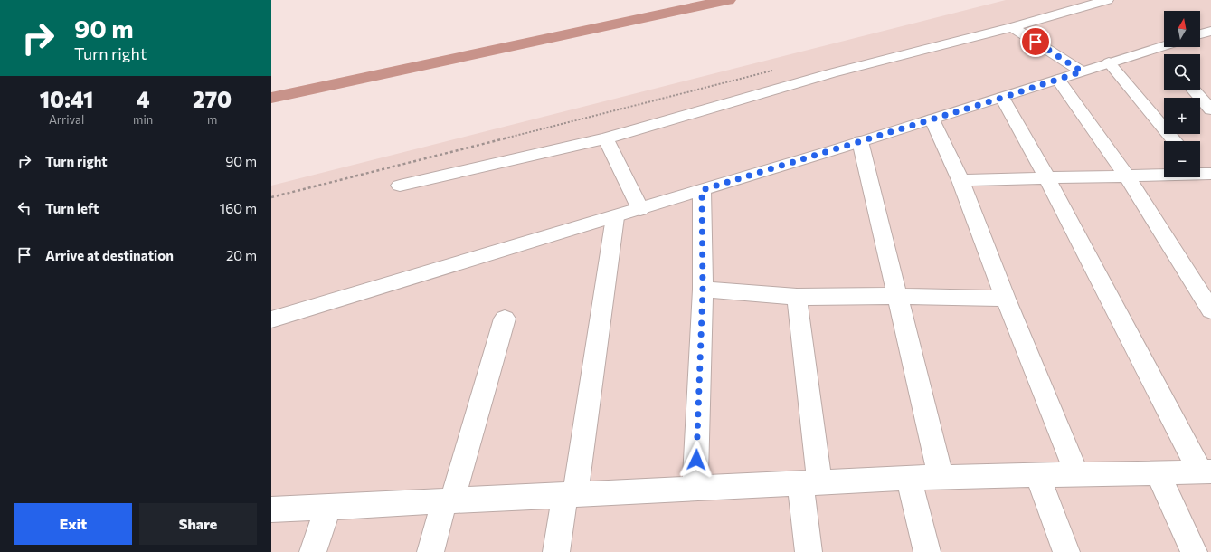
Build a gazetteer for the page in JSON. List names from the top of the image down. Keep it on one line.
{"north":"top","page":{"turn":["90 m","Turn right"],"map_buttons":["+","−"],"eta":["10:41","Arrival","4","min","270","m"],"list":[{"name":"Turn right","value":"90 m"},{"name":"Turn left","value":"160 m"},{"name":"Arrive at destination","value":"20 m"}],"buttons":["Exit","Share"]}}
